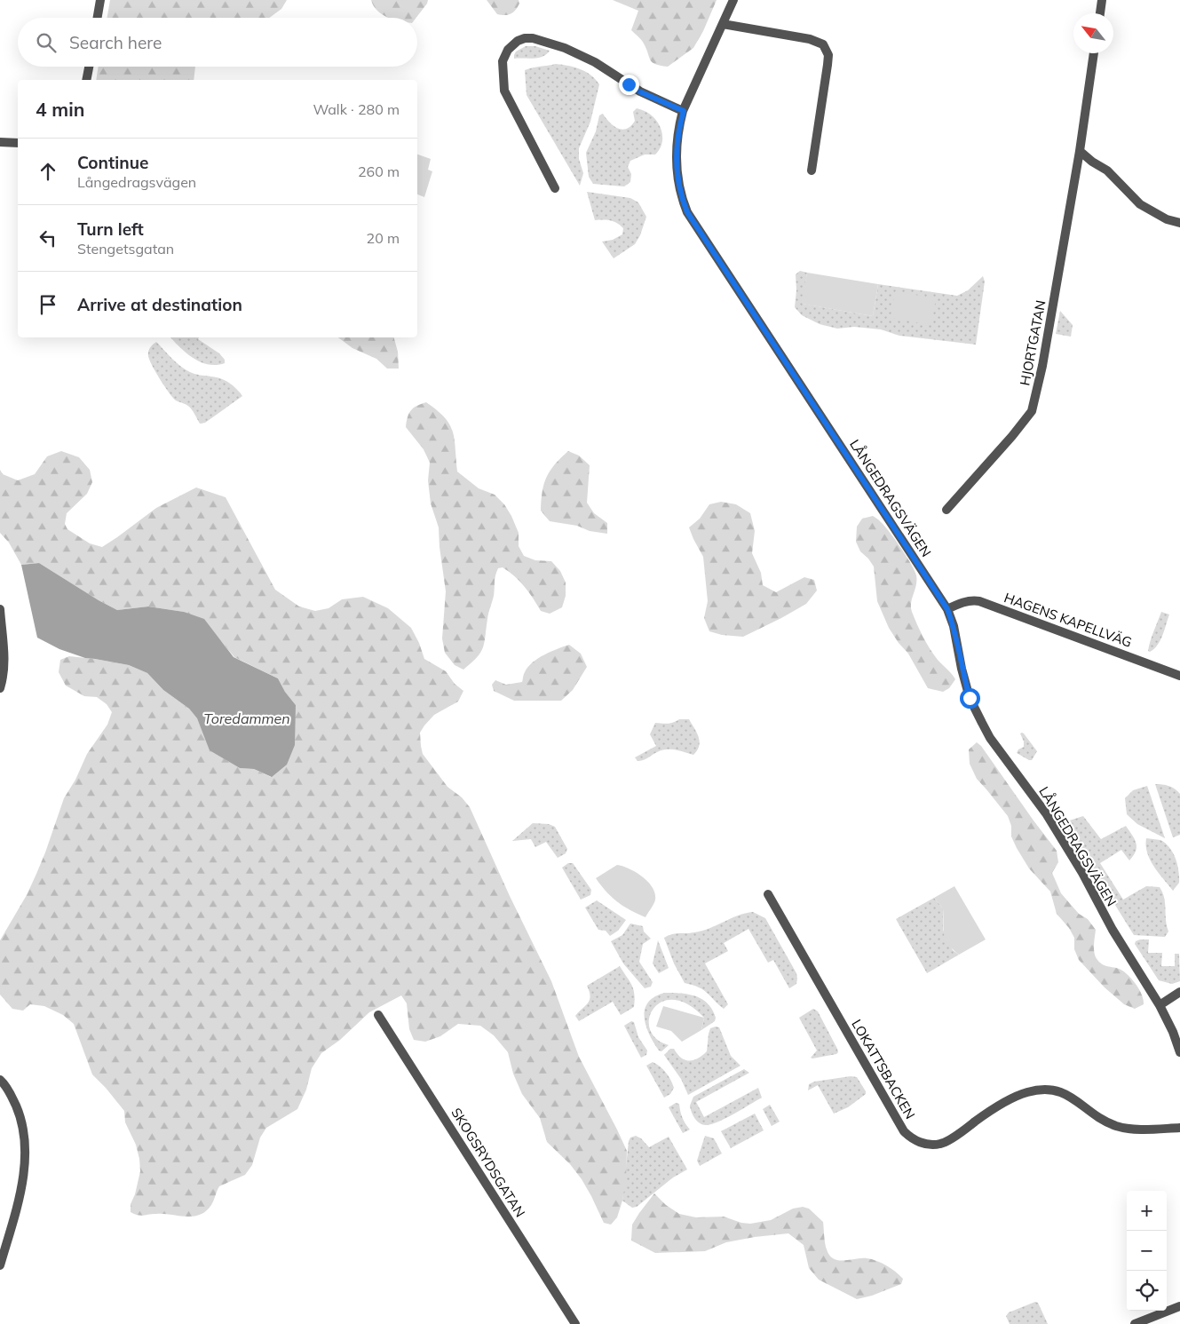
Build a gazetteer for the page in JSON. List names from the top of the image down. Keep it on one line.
{"streets":{"street":["HJORTGATAN","LÅNGEDRAGSVÄGEN","HAGENS KAPELLVÄG","LOKATTSBACKEN","SKOGSRYDSGATAN"]},"crossings":[["LÅNGEDRAGSVÄGEN","HAGENS KAPELLVÄG"]],"water":["Toredammen"],"north":"top left","page":{"search":"Search here","heading":["4 min","Walk · 280 m"],"list":[["Continue","Långedragsvägen","260 m"],["Turn left","Stengetsgatan","20 m"],"Arrive at destination"],"map_buttons":["+","−"]}}
